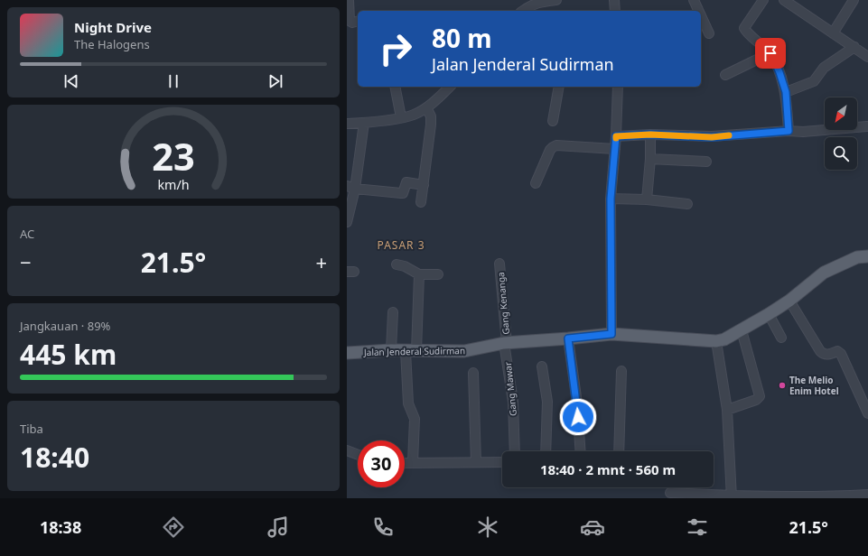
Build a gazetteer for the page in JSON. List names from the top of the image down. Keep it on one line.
{"streets":{"main road":["Jalan Jenderal Sudirman"],"street":["Gang Kenanga","Gang Mawar"]},"crossings":[["Gang Kenanga","Jalan Jenderal Sudirman"],["Gang Kenanga","Gang Mawar"],["Jalan Jenderal Sudirman","Gang Mawar"]],"districts":["PASAR 3"],"places":["The Melio Enim Hotel"],"north":"bottom left","page":{"turn":["80 m","Jalan Jenderal Sudirman"],"song":["Night Drive","The Halogens"],"tile":["AC",["Jangkauan · 89%","445 km"],["Tiba","18:40"]],"heat":["−","21.5°","+"],"limit":"30","trip":"18:40 · 2 mnt · 560 m","tabs":["18:38","21.5°"],"gauge":["23","km/h"]}}
